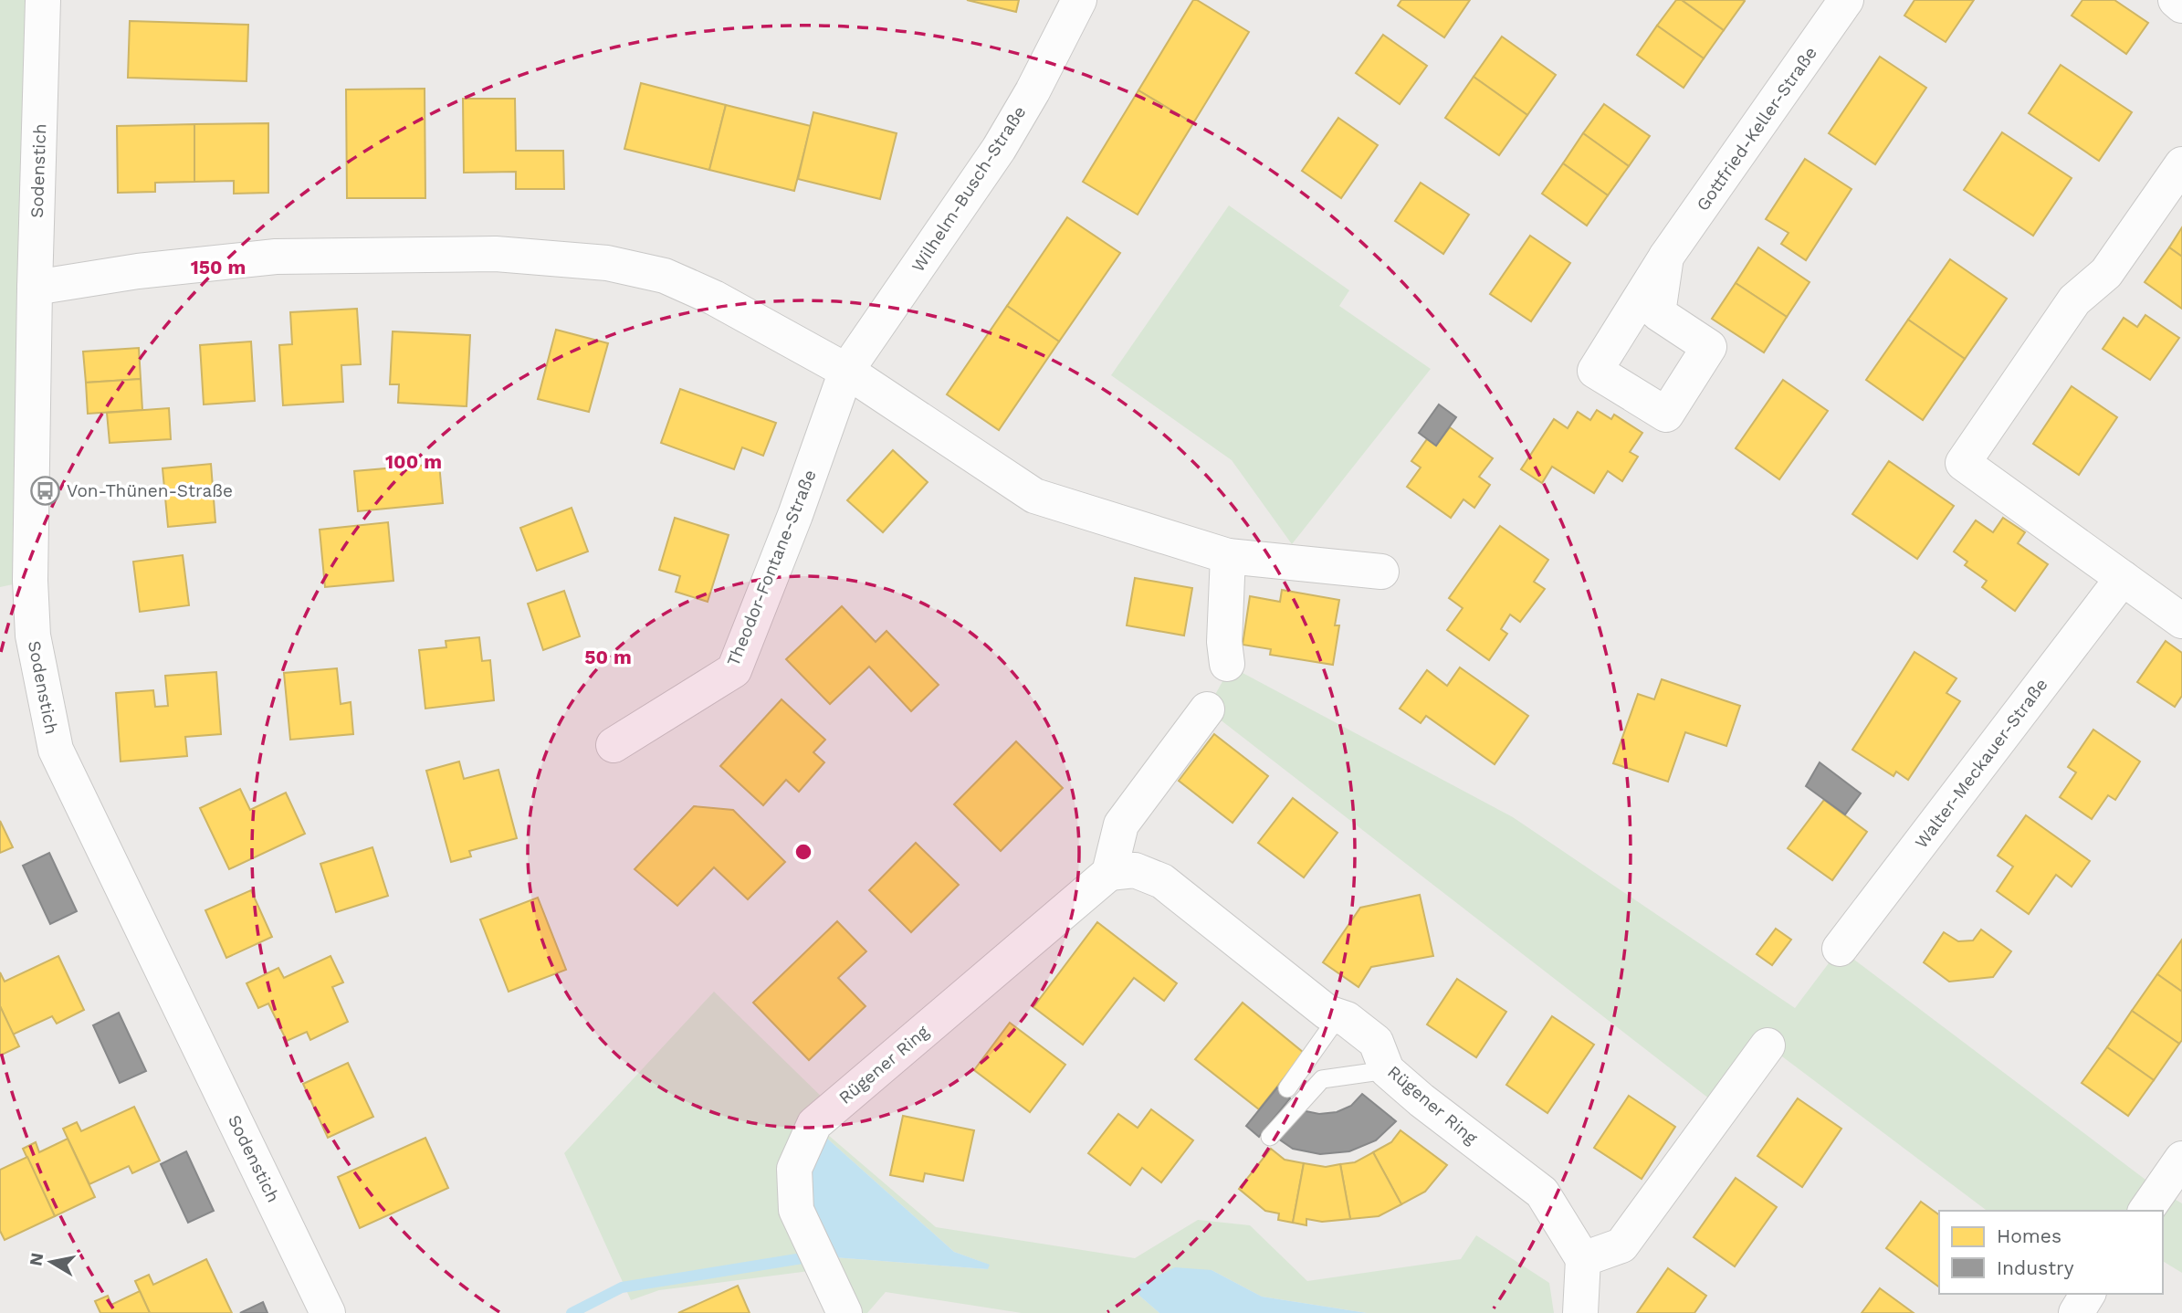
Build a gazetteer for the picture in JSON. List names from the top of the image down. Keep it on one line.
{"streets":{"street":["Gottfried-Keller-Straße","Sodenstich","Wilhelm-Busch-Straße","Theodor-Fontane-Straße","Walter-Meckauer-Straße","Rügener Ring"]},"crossings":[["Wilhelm-Busch-Straße","Theodor-Fontane-Straße"]],"places":{"bus stop":["Von-Thünen-Straße"]},"legend":["Homes","Industry"],"north":"left","rings":["150 m","100 m","50 m"]}
